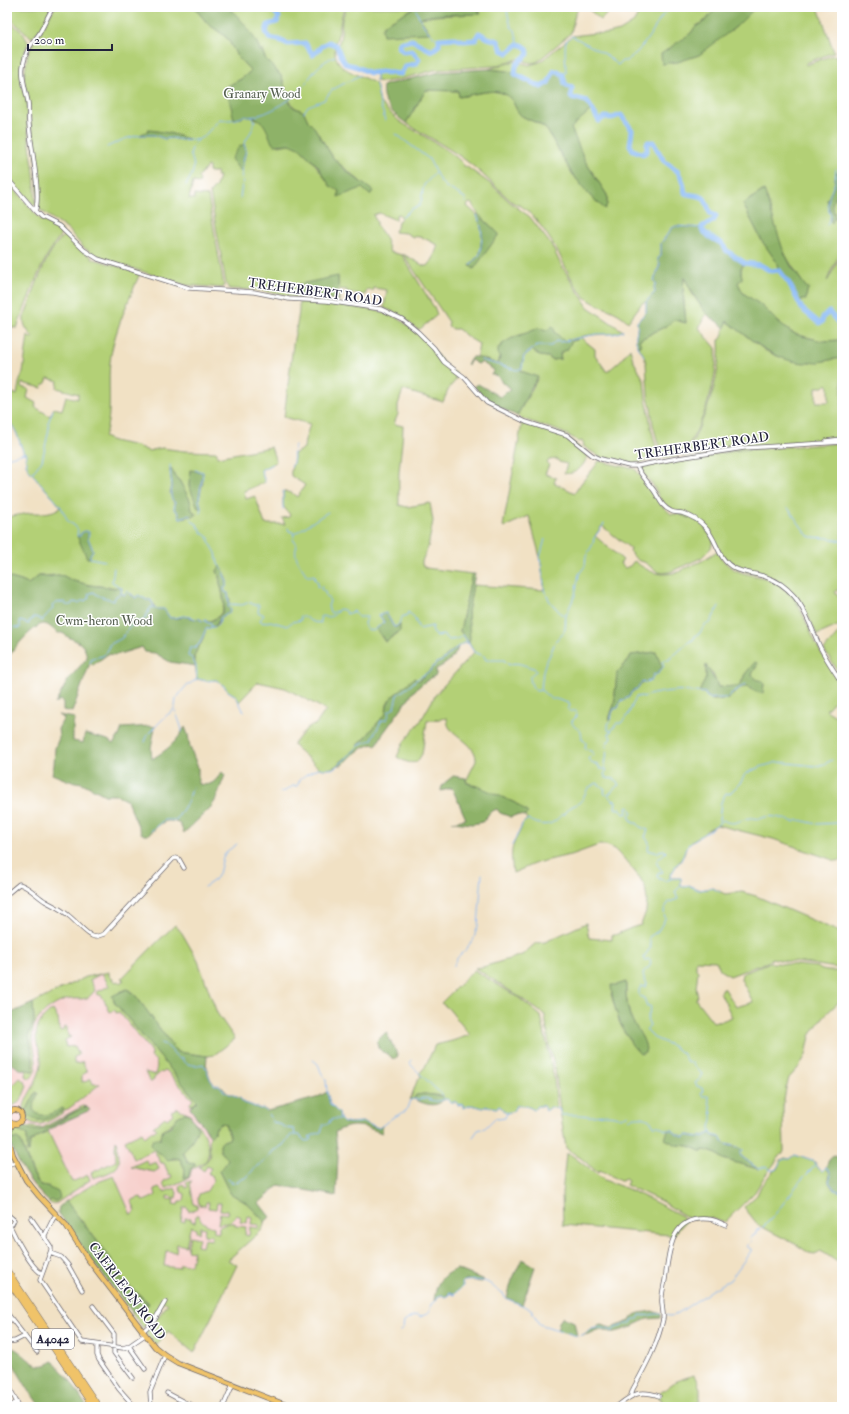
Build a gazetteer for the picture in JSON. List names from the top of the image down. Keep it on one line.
{"streets":{"highway":["A4042"],"main road":["CAERLEON ROAD"],"street":["TREHERBERT ROAD"]},"parks":["Granary Wood","Cwm-heron Wood"],"scale_bar":"200 m"}
